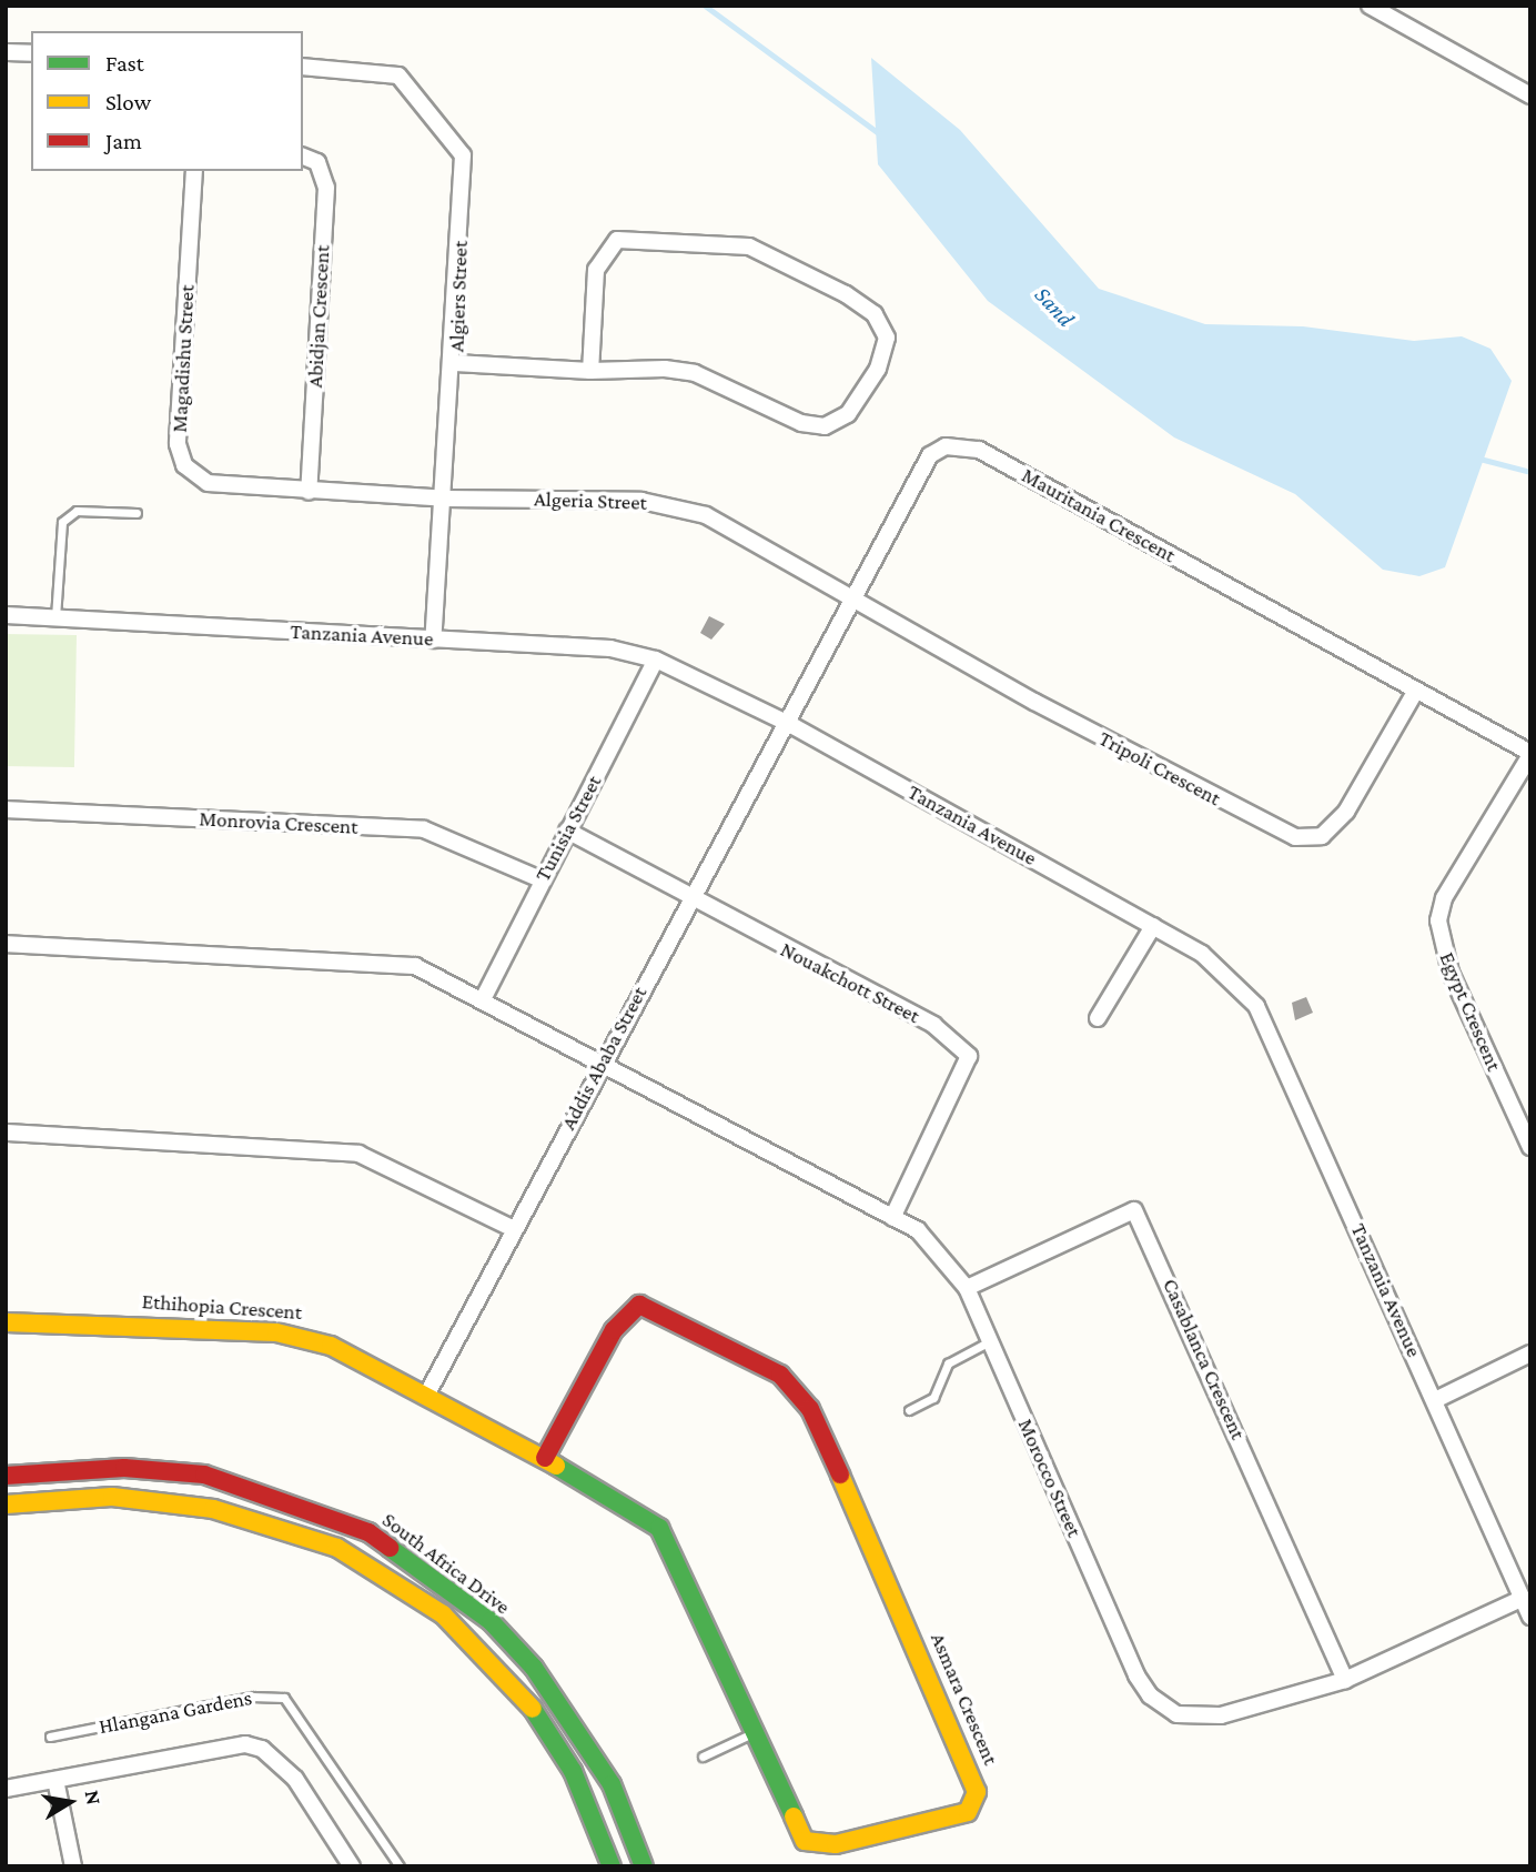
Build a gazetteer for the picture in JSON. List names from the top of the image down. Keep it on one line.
{"streets":{"street":["Algiers Street","Abidjan Crescent","Magadishu Street","Algeria Street","Mauritania Crescent","Tanzania Avenue","Tripoli Crescent","Monrovia Crescent","Tunisia Street","Nouakchott Street","Egypt Crescent","Addis Ababa Street","Ethihopia Crescent","Casablanca Crescent","Morocco Street","South Africa Drive","Asmara Crescent"],"lane":["Hlangana Gardens"]},"crossings":[["Algiers Street","Magadishu Street"],["Algiers Street","Algeria Street"],["Algiers Street","Tanzania Avenue"],["Abidjan Crescent","Magadishu Street"],["Magadishu Street","Algeria Street"],["Algeria Street","Mauritania Crescent"],["Algeria Street","Tripoli Crescent"],["Mauritania Crescent","Tanzania Avenue"],["Mauritania Crescent","Tripoli Crescent"],["Mauritania Crescent","Egypt Crescent"],["Mauritania Crescent","Addis Ababa Street"],["Tanzania Avenue","Tunisia Street"],["Tanzania Avenue","Addis Ababa Street"],["Tanzania Avenue","Morocco Street"],["Monrovia Crescent","Tunisia Street"],["Tunisia Street","Nouakchott Street"],["Tunisia Street","Morocco Street"],["Nouakchott Street","Addis Ababa Street"],["Nouakchott Street","Morocco Street"],["Addis Ababa Street","Ethihopia Crescent"],["Addis Ababa Street","Morocco Street"],["Ethihopia Crescent","Asmara Crescent"],["Casablanca Crescent","Morocco Street"]],"water":["Sand"],"legend":["Fast","Slow","Jam"],"north":"right"}
